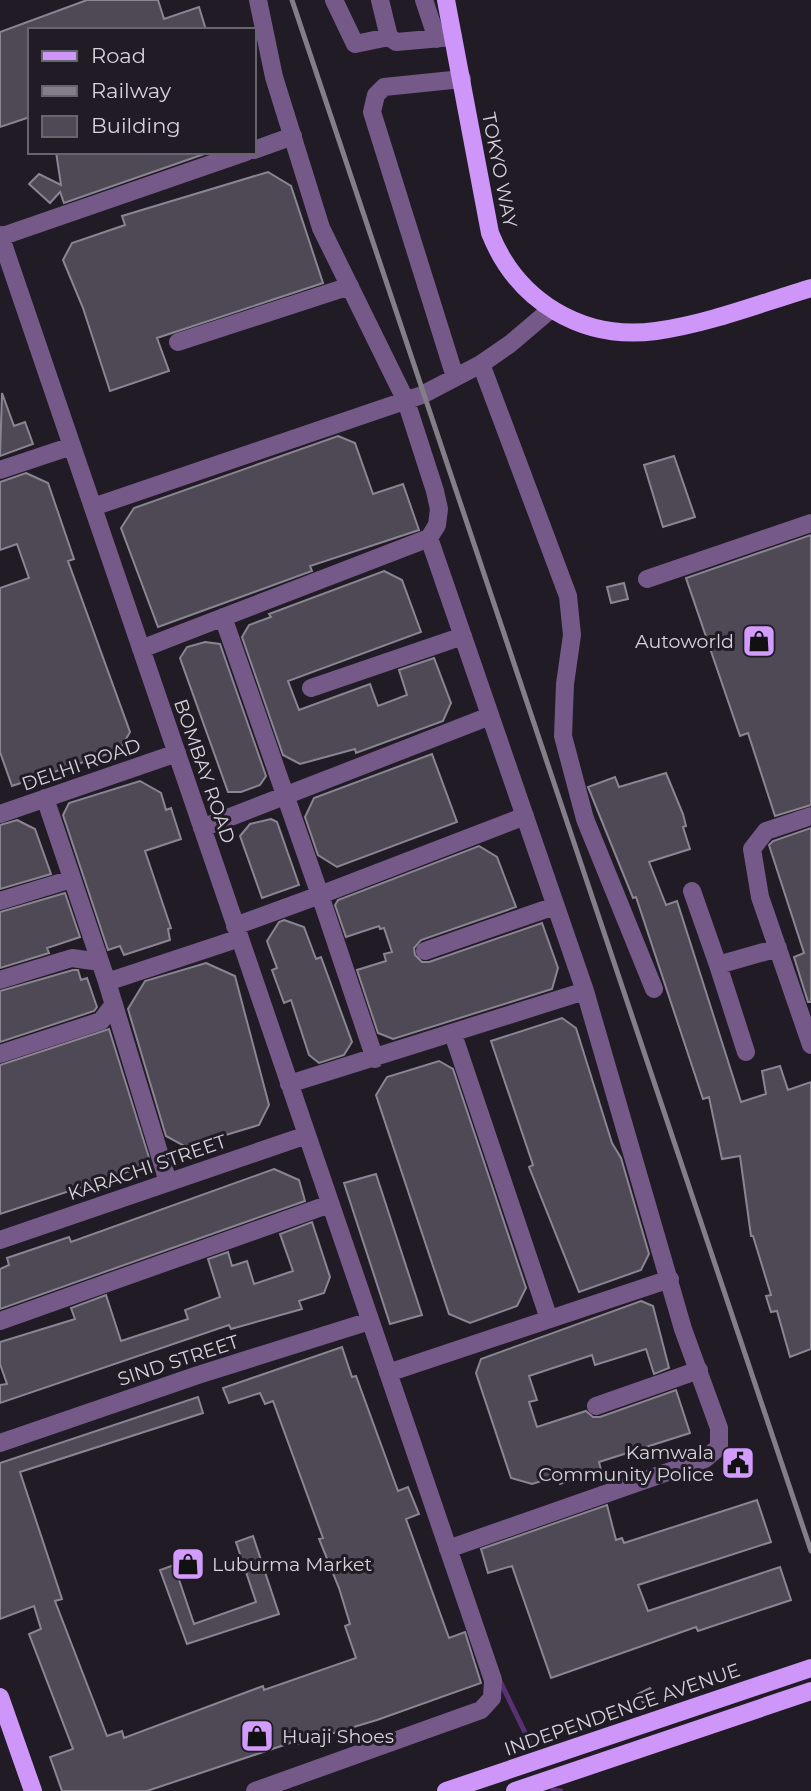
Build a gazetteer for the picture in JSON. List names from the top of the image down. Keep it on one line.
{"streets":{"main road":["TOKYO WAY","INDEPENDENCE AVENUE"],"street":["DELHI ROAD","BOMBAY ROAD","KARACHI STREET","SIND STREET"]},"crossings":[["DELHI ROAD","BOMBAY ROAD"],["BOMBAY ROAD","KARACHI STREET"],["BOMBAY ROAD","SIND STREET"]],"places":{"shop":["Autoworld","Luburma Market","Huaji Shoes"],"public building":["Kamwala Community Police"]},"legend":["Road","Railway","Building"]}
